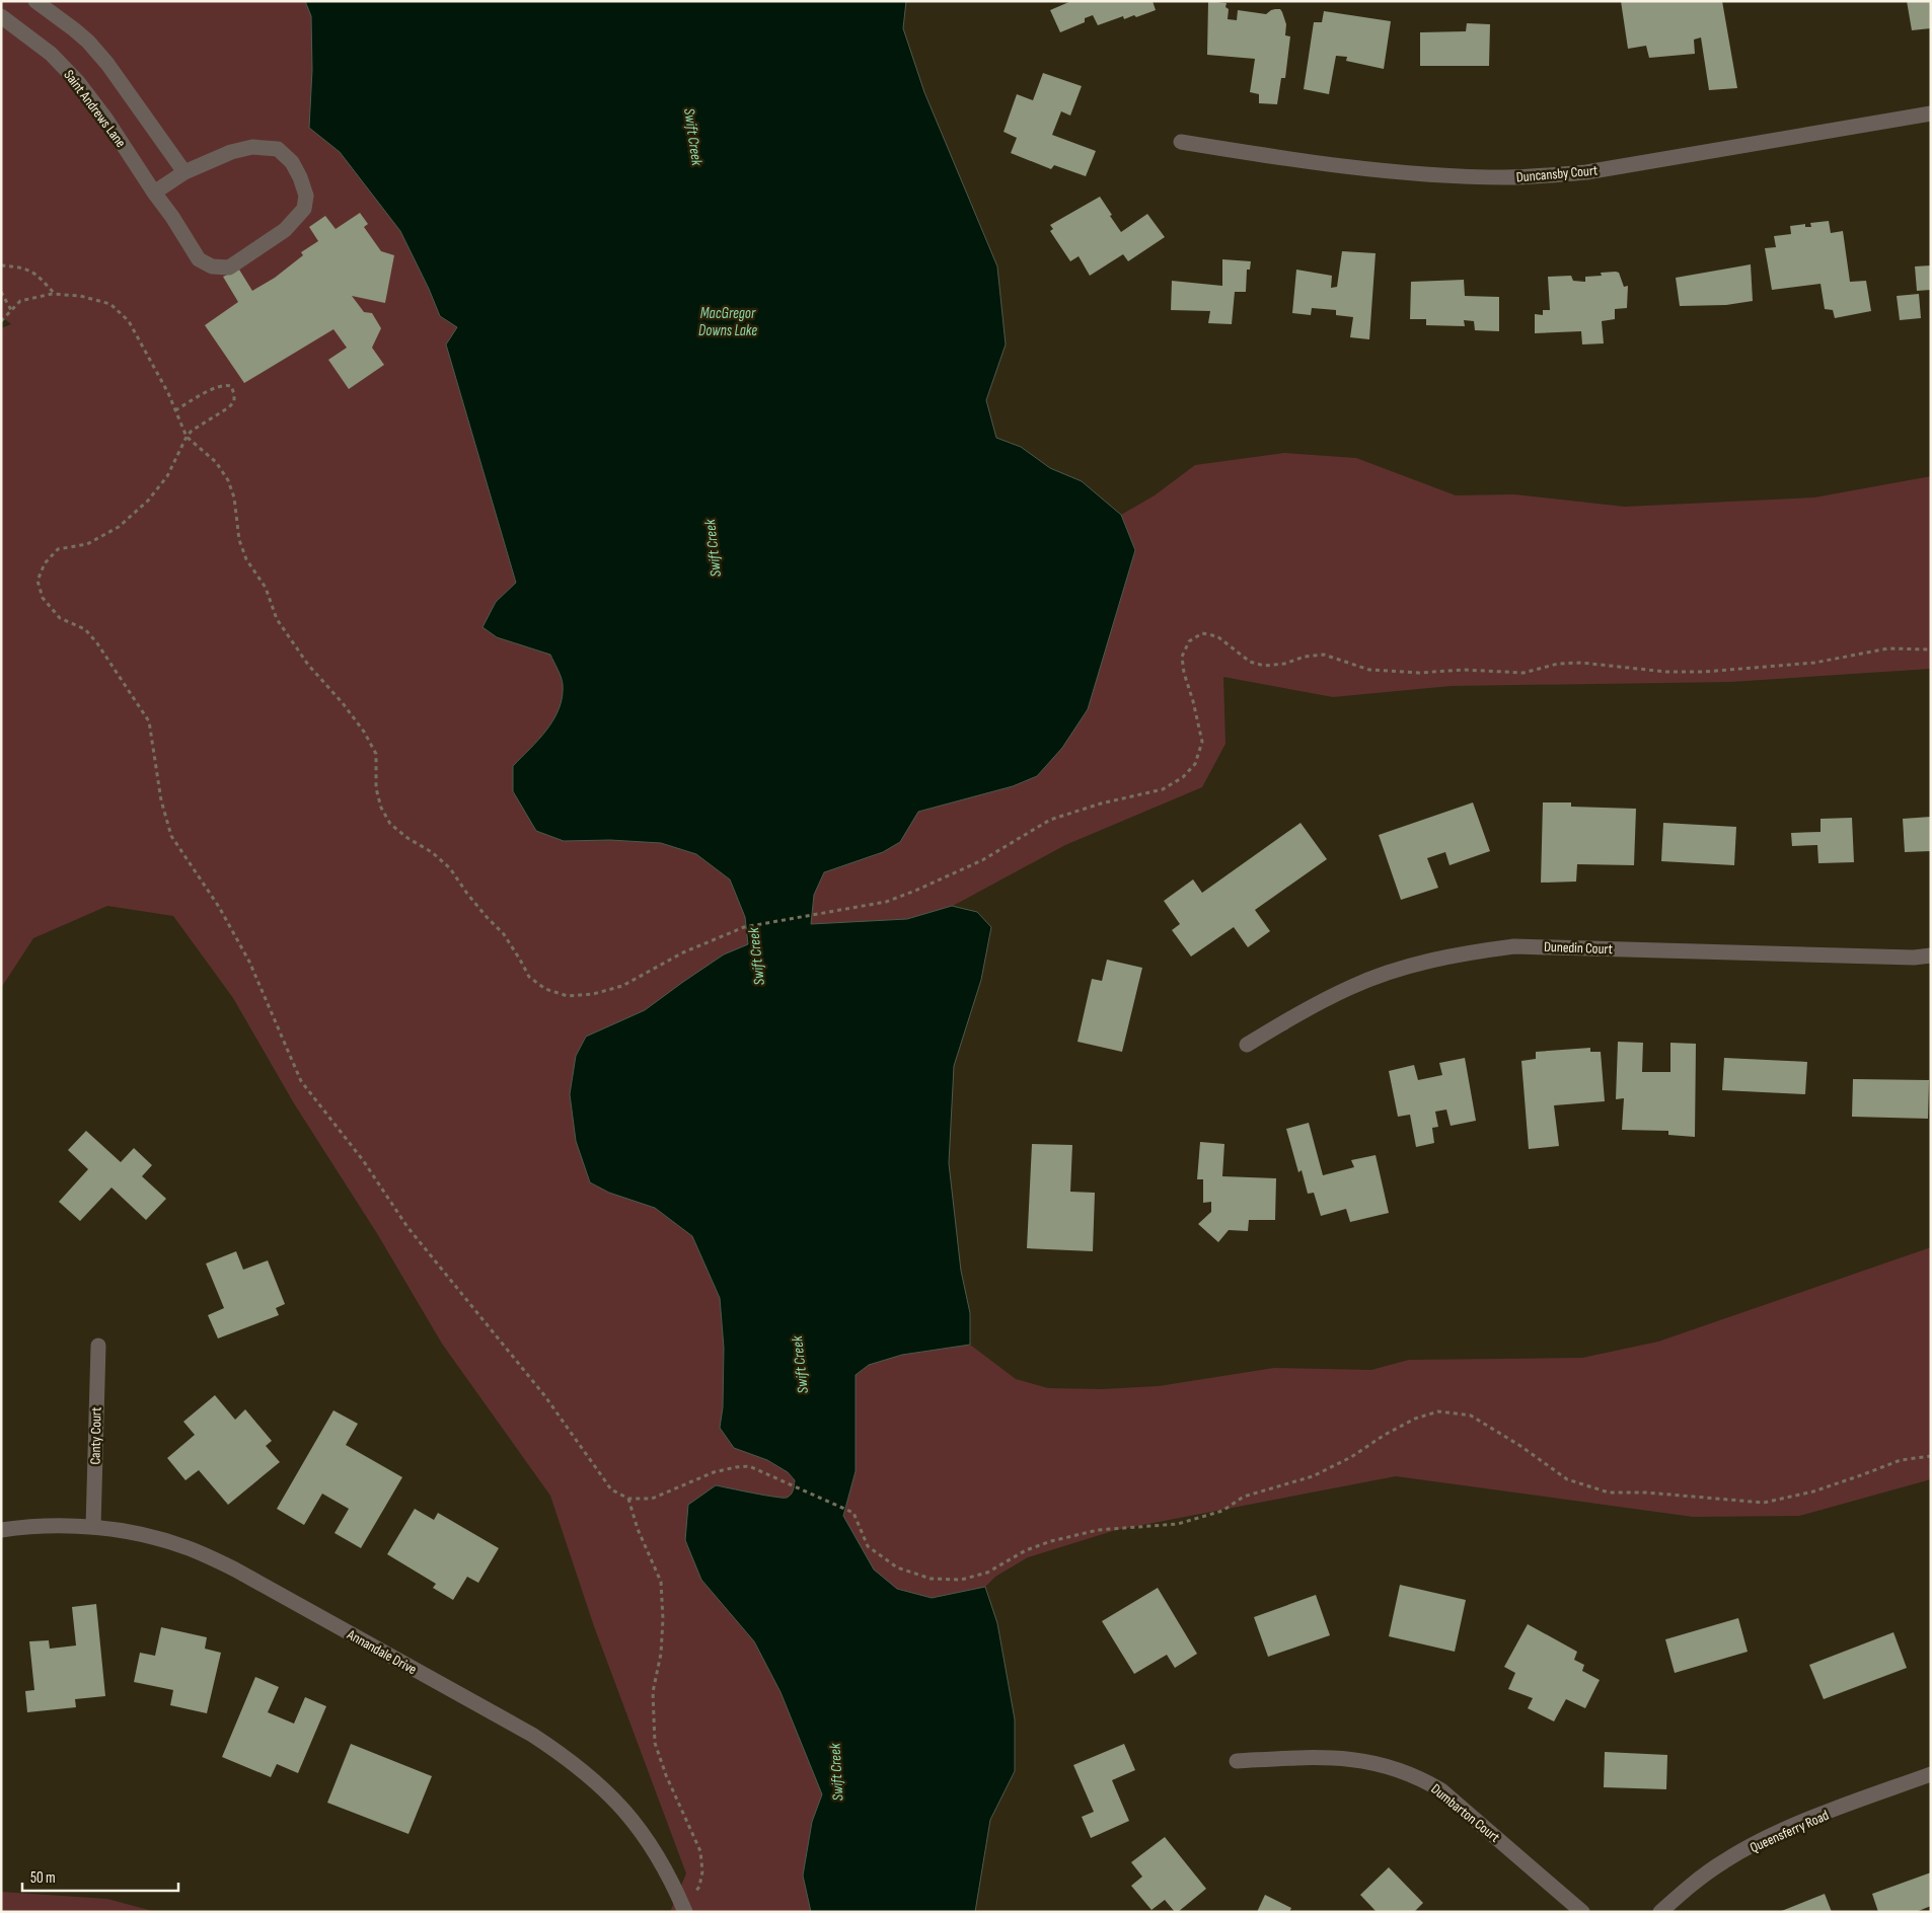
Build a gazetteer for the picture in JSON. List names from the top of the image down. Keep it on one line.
{"streets":{"street":["Saint Andrews Lane","Duncansby Court","Dunedin Court","Canty Court","Annandale Drive","Dumbarton Court","Queensferry Road"]},"crossings":[["Canty Court","Annandale Drive"]],"water":["Swift Creek","MacGregor Downs Lake"],"scale_bar":"50 m"}
